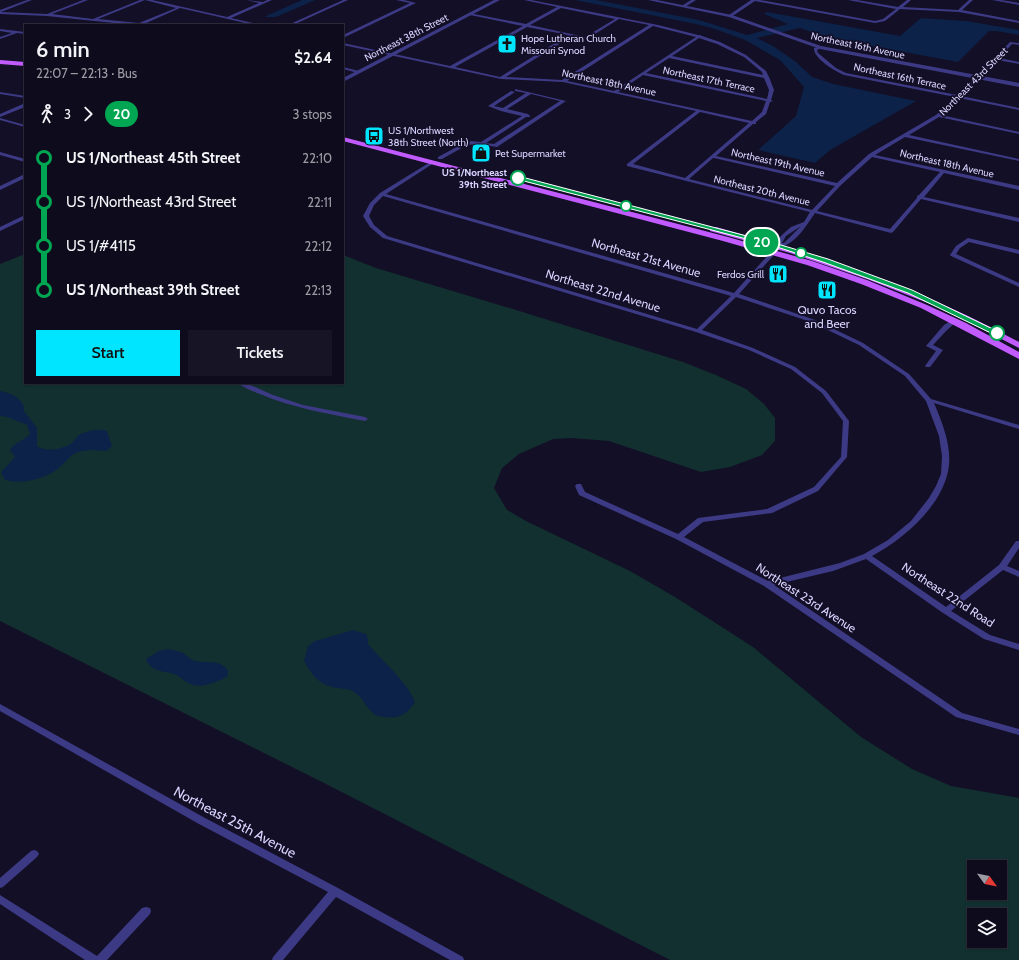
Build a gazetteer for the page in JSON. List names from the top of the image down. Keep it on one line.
{"streets":{"street":["Northeast 38th Street","Northeast 16th Avenue","Northeast 16th Terrace","Northeast 17th Terrace","Northeast 43rd Street","Northeast 18th Avenue","Northeast 19th Avenue","Northeast 20th Avenue","Northeast 21st Avenue","Northeast 22nd Avenue","Northeast 22nd Road","Northeast 23rd Avenue","Northeast 25th Avenue"]},"crossings":[["Northeast 38th Street","Northeast 18th Avenue"],["Northeast 16th Avenue","Northeast 16th Terrace"],["Northeast 16th Avenue","Northeast 43rd Street"],["Northeast 16th Terrace","Northeast 43rd Street"],["Northeast 43rd Street","Northeast 18th Avenue"],["Northeast 43rd Street","Northeast 19th Avenue"],["Northeast 43rd Street","Northeast 20th Avenue"],["Northeast 43rd Street","Northeast 21st Avenue"],["Northeast 43rd Street","Northeast 22nd Avenue"],["Northeast 18th Avenue","Northeast 20th Avenue"],["Northeast 21st Avenue","Northeast 22nd Avenue"],["Northeast 22nd Avenue","Northeast 23rd Avenue"]],"places":{"church":["Hope Lutheran Church Missouri Synod"],"bus stop":["US 1/Northwest 38th Street (North)"],"shop":["Pet Supermarket"],"other":["US 1/Northeast 39th Street"],"restaurant":["Ferdos Grill","Quvo Tacos and Beer"]},"lines":["bus line 20"],"north":"bottom right","page":{"on_map":"20","heading":["6 min","22:07 – 22:13 · Bus","$2.64"],"legs":["3","20","3 stops"],"list":[{"name":"US 1/Northeast 45th Street","value":"22:10"},{"name":"US 1/Northeast 43rd Street","value":"22:11"},{"name":"US 1/#4115","value":"22:12"},{"name":"US 1/Northeast 39th Street","value":"22:13"}],"buttons":["Start","Tickets"]}}
